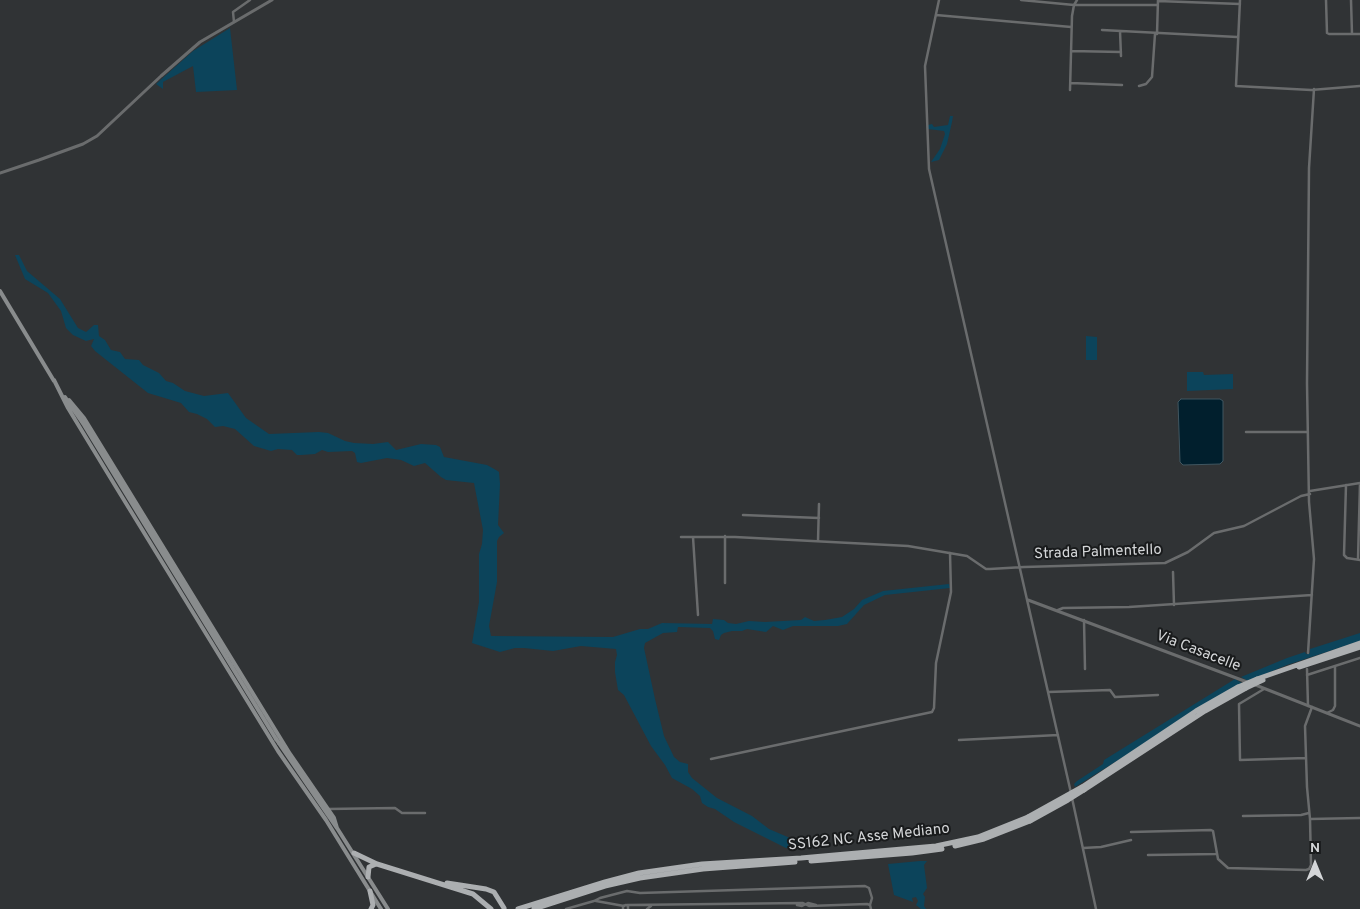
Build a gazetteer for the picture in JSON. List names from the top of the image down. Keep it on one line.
{"streets":{"highway":["SS162 NC Asse Mediano"],"street":["Strada Palmentello","Via Casacelle"]},"north":"top"}
